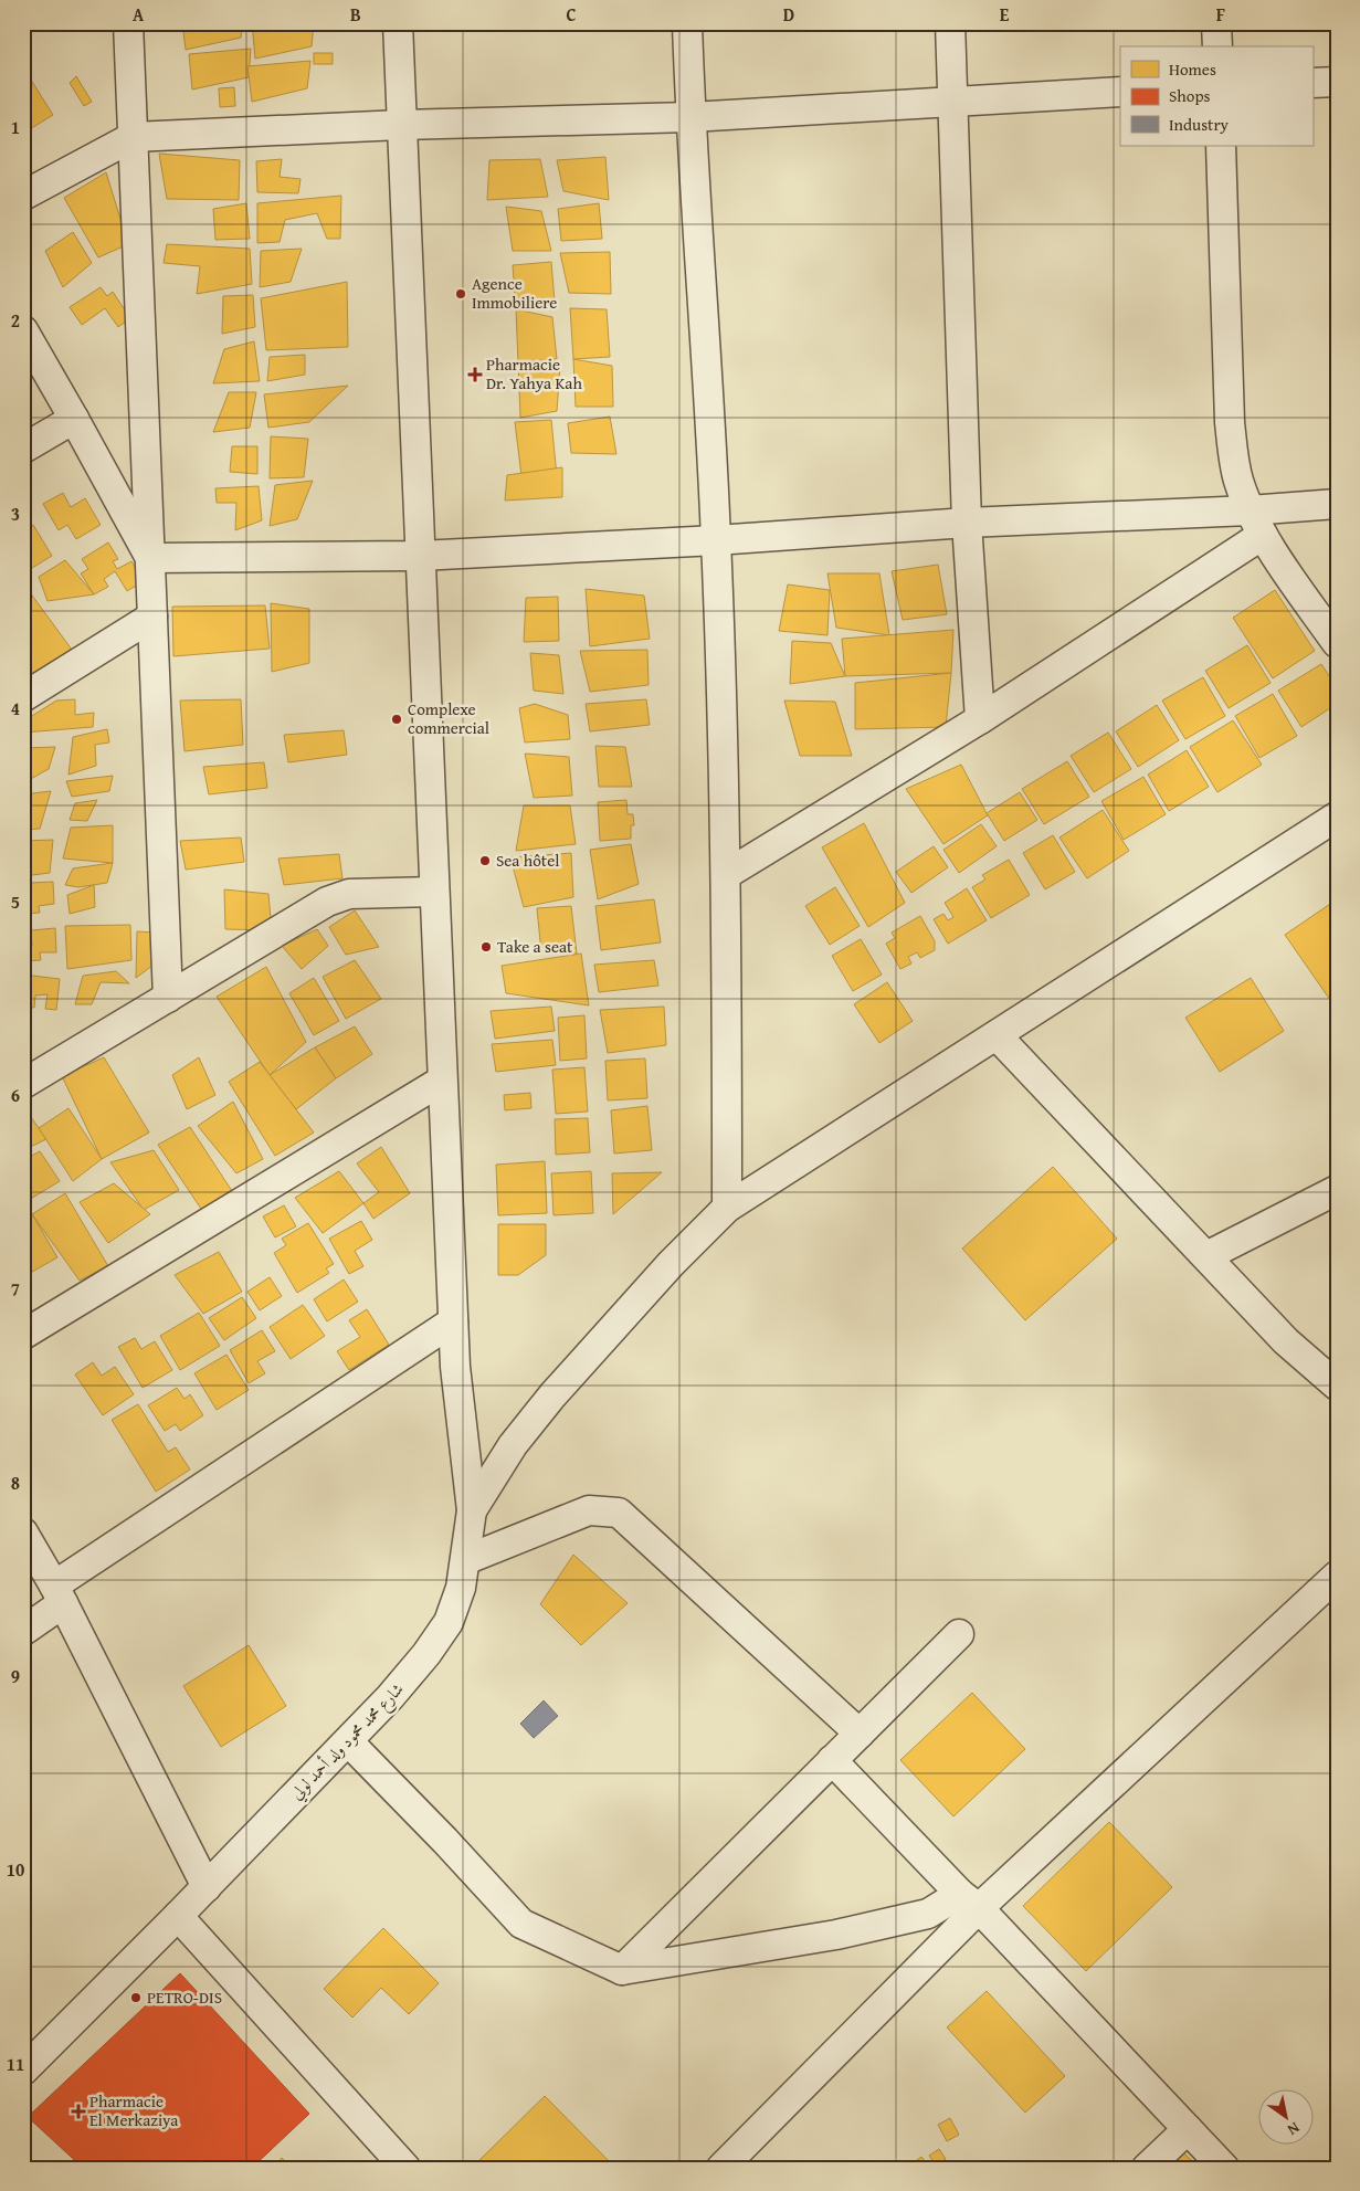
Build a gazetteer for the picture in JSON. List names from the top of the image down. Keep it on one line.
{"streets":{"street":["شارع محمد محمود ولد أحمد لولي"]},"places":{"other":["Agence Immobiliere","Complexe commercial","Sea hôtel","Take a seat","PETRO-DIS"],"health":["Pharmacie Dr. Yahya Kah","Pharmacie El Merkaziya"]},"legend":["Homes","Shops","Industry"],"north":"bottom right","grid":{"columns":["A","B","C","D","E","F"],"rows":["1","2","3","4","5","6","7","8","9","10","11"]}}
